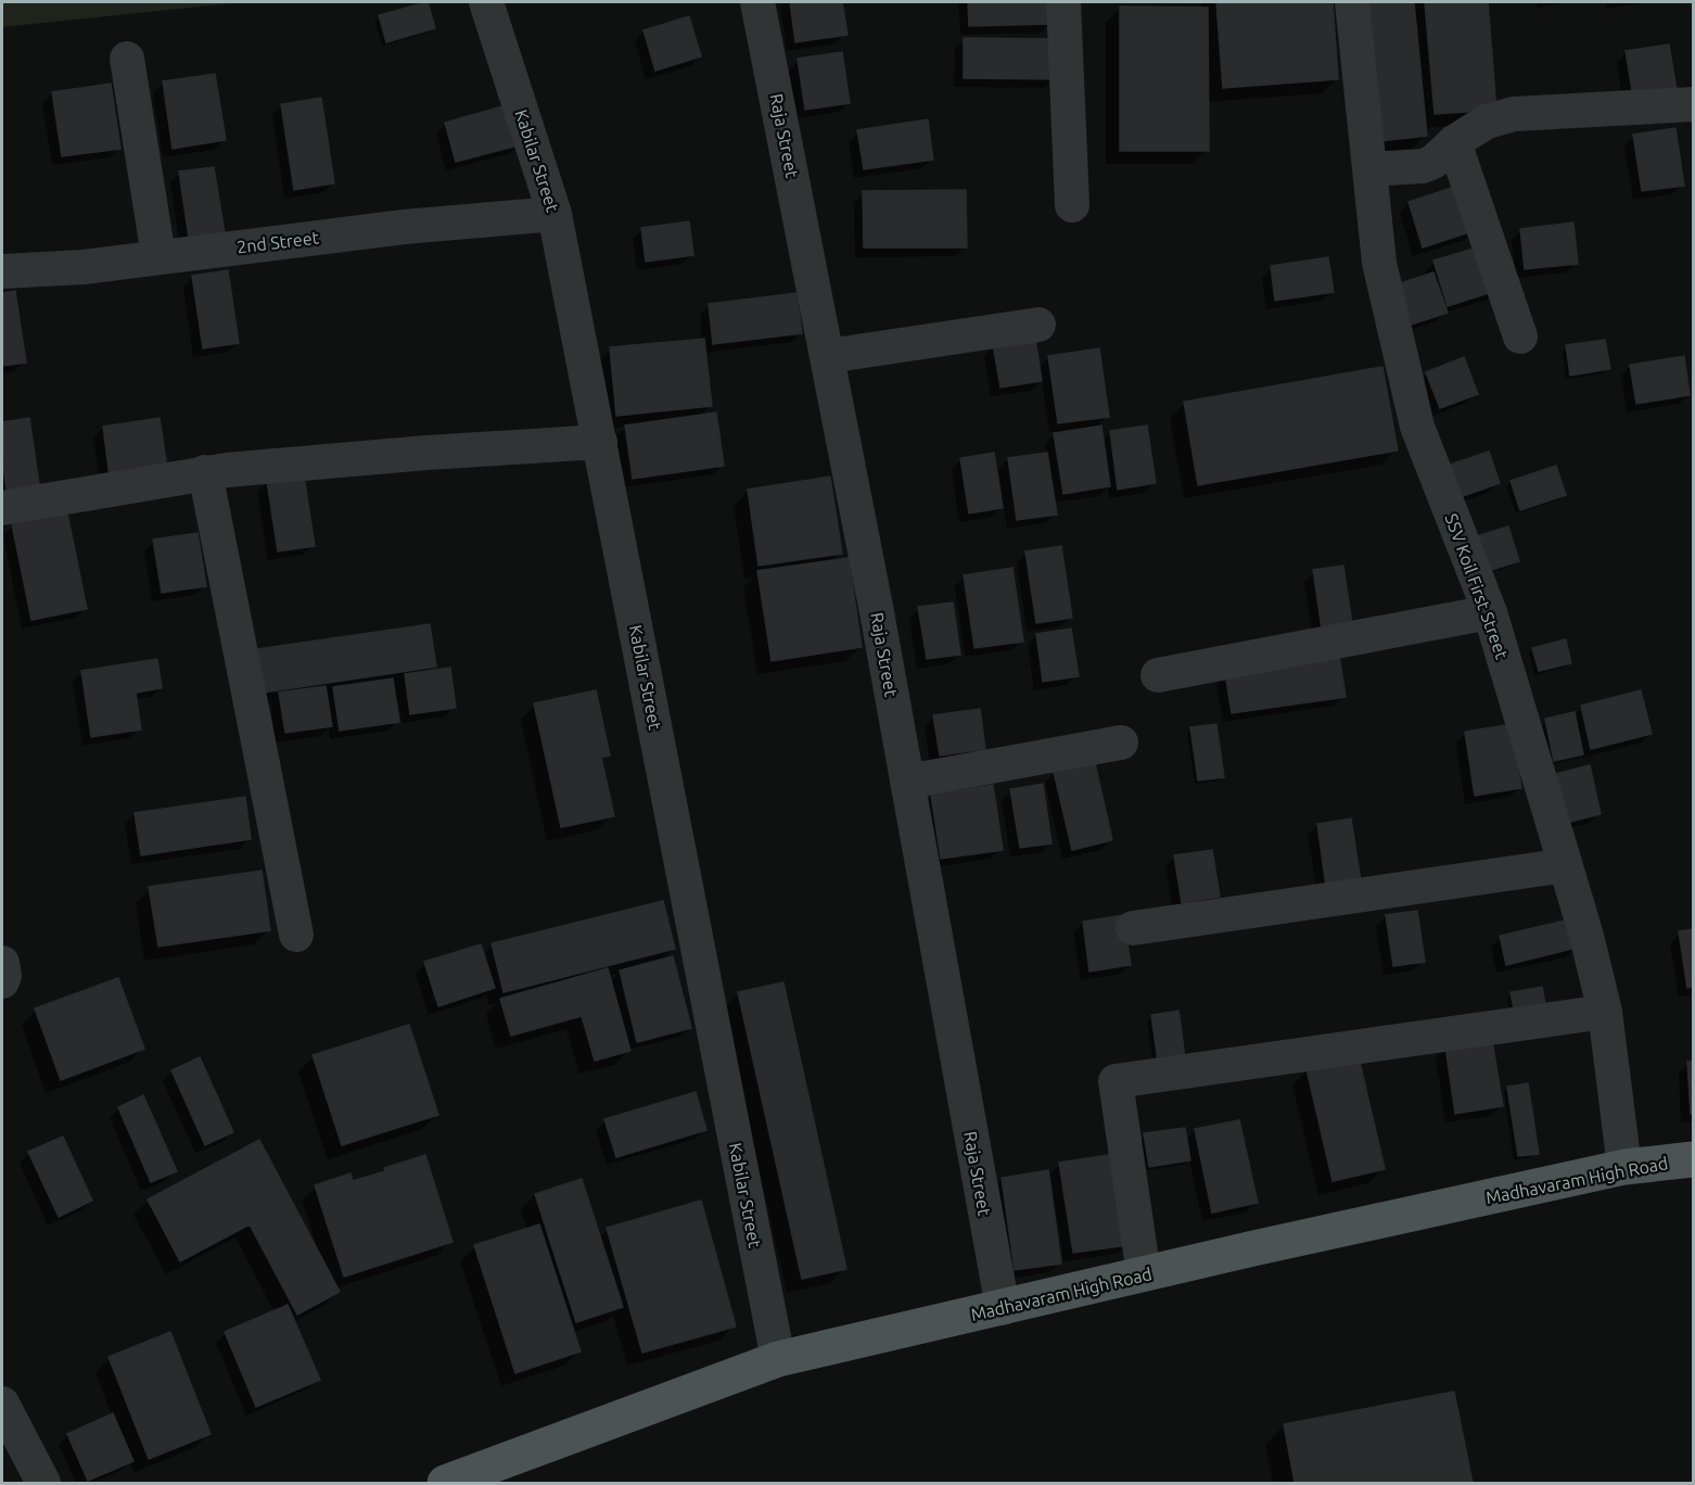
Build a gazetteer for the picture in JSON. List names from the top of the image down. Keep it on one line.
{"streets":{"main road":["Madhavaram High Road"],"street":["Raja Street","Kabilar Street","2nd Street","SSV Koil First Street"]},"crossings":[["Raja Street","Madhavaram High Road"],["Kabilar Street","2nd Street"],["Kabilar Street","Madhavaram High Road"],["SSV Koil First Street","Madhavaram High Road"]]}
